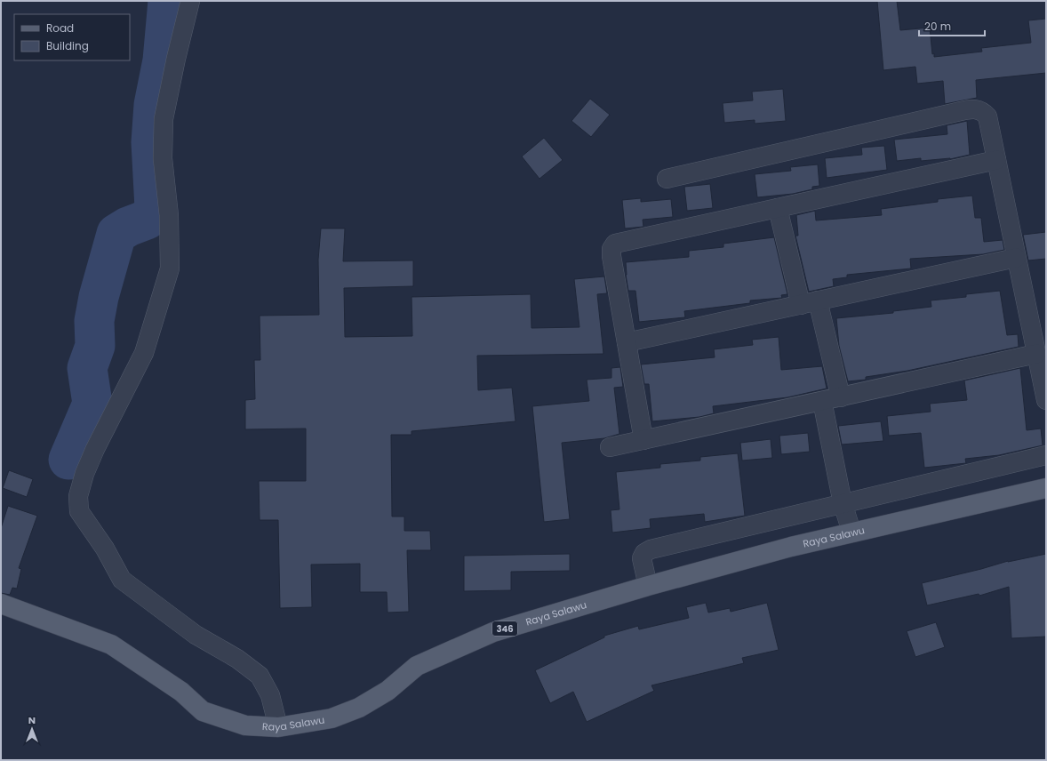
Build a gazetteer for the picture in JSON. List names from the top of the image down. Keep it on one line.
{"streets":{"main road":["Raya Salawu","346"]},"legend":["Road","Building"],"scale_bar":"20 m","north":"top"}
